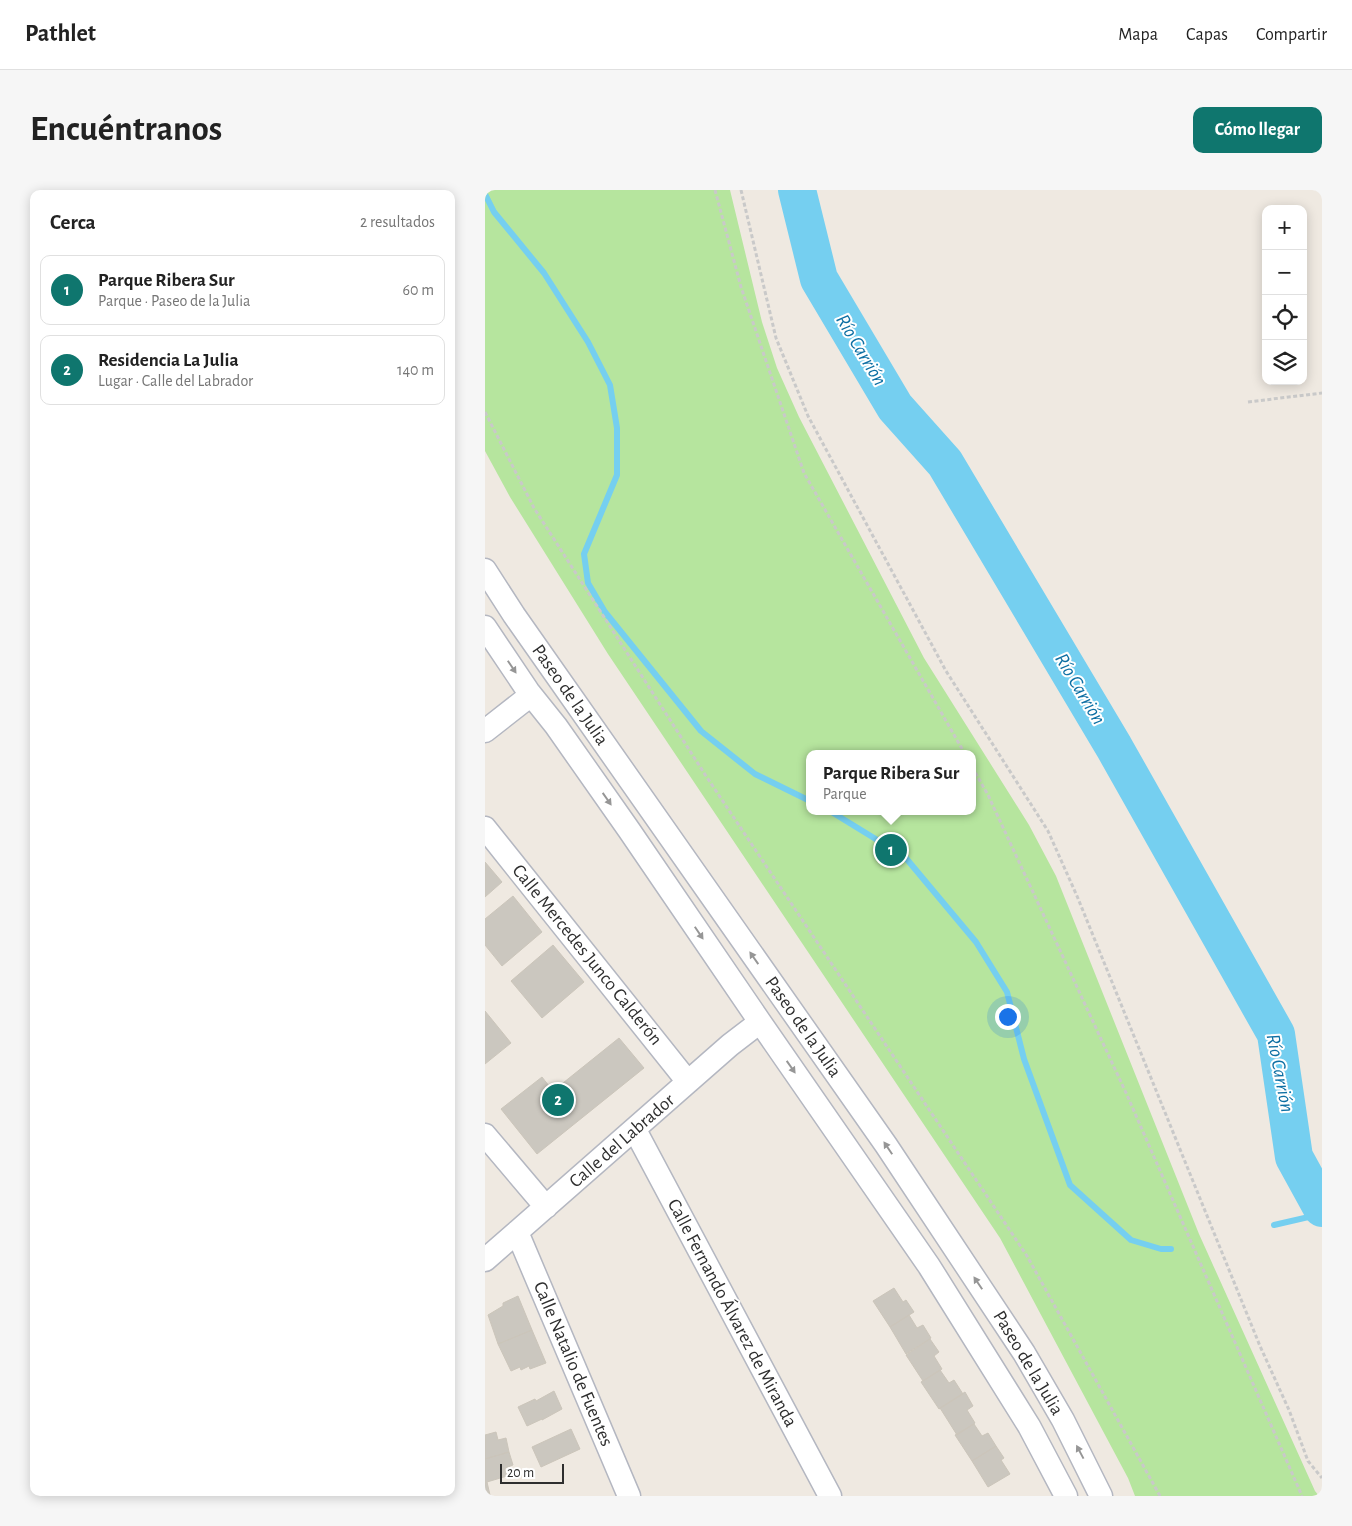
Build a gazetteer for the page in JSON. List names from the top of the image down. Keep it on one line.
{"streets":{"street":["Paseo de la Julia","Calle Mercedes Junco Calderón","Calle del Labrador","Calle Fernando Álvarez de Miranda","Calle Natalio de Fuentes"]},"crossings":[["Paseo de la Julia","Calle del Labrador"],["Calle Mercedes Junco Calderón","Calle del Labrador"],["Calle del Labrador","Calle Fernando Álvarez de Miranda"],["Calle del Labrador","Calle Natalio de Fuentes"]],"water":["Río Carrión"],"scale_bar":"20 m","page":{"header":"Pathlet","nav":["Mapa","Capas","Compartir"],"buttons":"Cómo llegar","title":"Encuéntranos","heading":["Cerca","2 resultados"],"map_buttons":["+","−"],"list":[{"mark":"1","name":"Parque Ribera Sur","note":"Parque · Paseo de la Julia","value":"60 m"},{"mark":"2","name":"Residencia La Julia","note":"Lugar · Calle del Labrador","value":"140 m"}],"popup":["Parque Ribera Sur","Parque"],"pins":["1","2"],"scale":"20 m"}}
